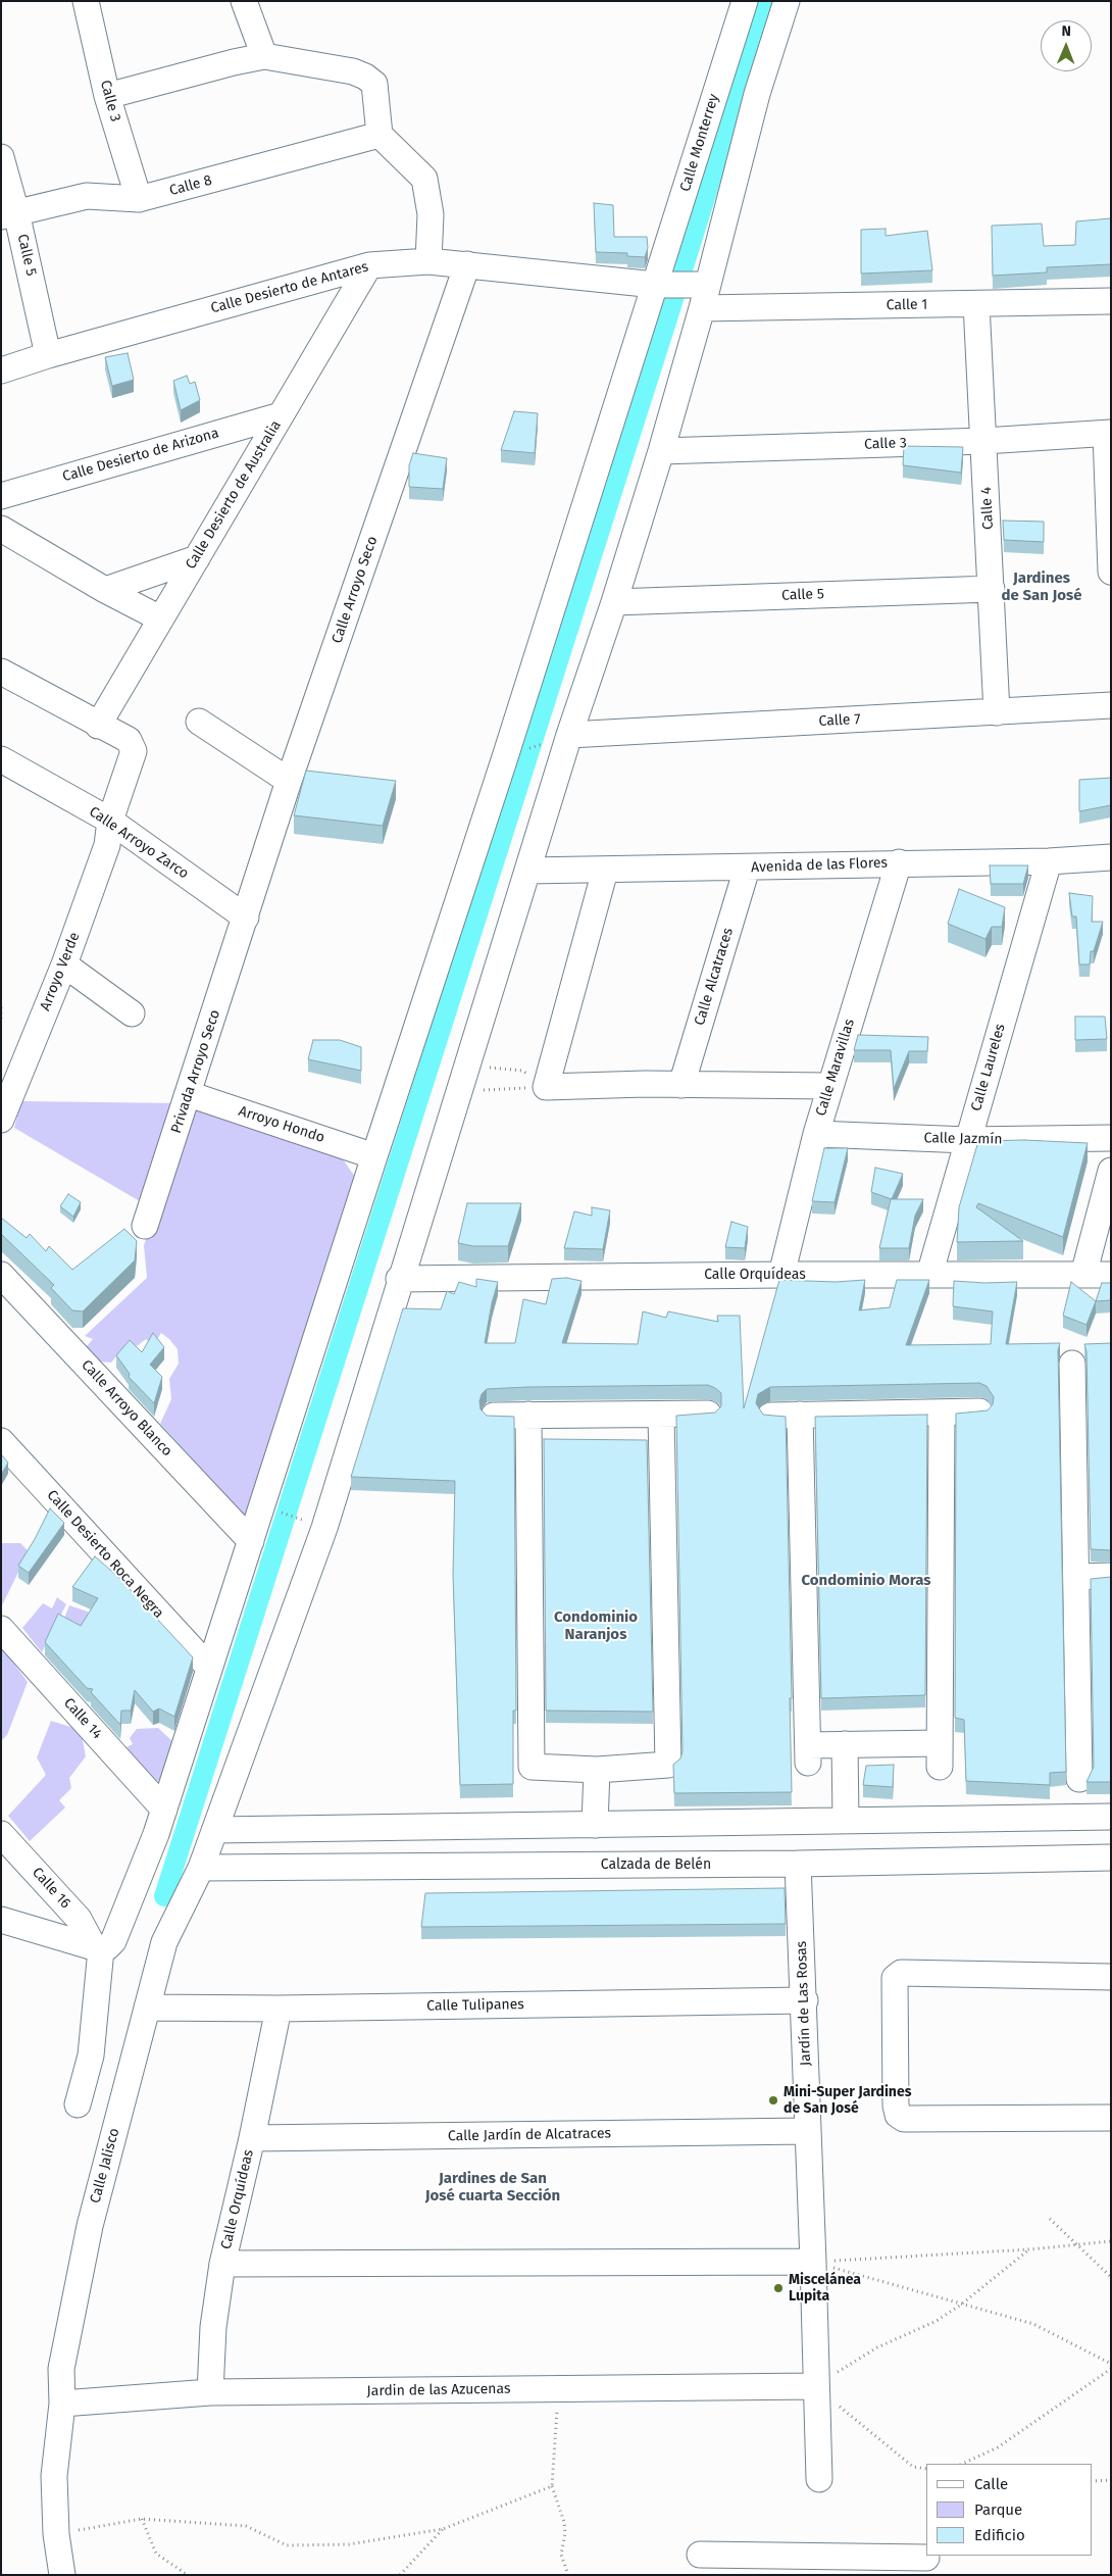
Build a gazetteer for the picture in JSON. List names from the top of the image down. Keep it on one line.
{"streets":{"street":["Calle 3","Calle Monterrey","Calle 8","Calle 5","Calle Desierto de Antares","Calle 1","Calle Desierto de Arizona","Calle Desierto de Australia","Calle 4","Calle Arroyo Seco","Calle 7","Calle Arroyo Zarco","Avenida de las Flores","Arroyo Verde","Calle Alcatraces","Calle Maravillas","Calle Laureles","Privada Arroyo Seco","Arroyo Hondo","Calle Jazmín","Calle Orquídeas","Calle Arroyo Blanco","Calle Desierto Roca Negra","Calle 14","Calzada de Belén","Calle 16","Jardín de Las Rosas","Calle Tulipanes","Calle Jardín de Alcatraces","Calle Jalisco","Jardin de las Azucenas"]},"crossings":[["Calle 3","Calle 8"],["Calle 3","Calle 4"],["Calle 3","Calle Jalisco"],["Calle Monterrey","Calle Desierto de Antares"],["Calle Monterrey","Arroyo Hondo"],["Calle Monterrey","Calle Arroyo Blanco"],["Calle Monterrey","Calle Desierto Roca Negra"],["Calle Monterrey","Calle 14"],["Calle Monterrey","Calle 16"],["Calle 8","Calle 5"],["Calle 5","Calle Desierto de Antares"],["Calle 5","Calle 4"],["Calle 5","Calle Jalisco"],["Calle Desierto de Antares","Calle 1"],["Calle Desierto de Antares","Calle Desierto de Australia"],["Calle Desierto de Antares","Calle Arroyo Seco"],["Calle Desierto de Antares","Calle Jalisco"],["Calle 1","Calle 4"],["Calle 1","Calle Jalisco"],["Calle Desierto de Arizona","Calle Desierto de Australia"],["Calle Desierto de Australia","Arroyo Verde"],["Calle 4","Calle 7"],["Calle Arroyo Seco","Calle Arroyo Zarco"],["Calle Arroyo Seco","Privada Arroyo Seco"],["Calle 7","Calle Jalisco"],["Calle Arroyo Zarco","Arroyo Verde"],["Calle Arroyo Zarco","Privada Arroyo Seco"],["Avenida de las Flores","Calle Alcatraces"],["Avenida de las Flores","Calle Maravillas"],["Avenida de las Flores","Calle Laureles"],["Avenida de las Flores","Calle Jalisco"],["Calle Maravillas","Calle Jazmín"],["Calle Maravillas","Calle Orquídeas"],["Calle Laureles","Calle Jazmín"],["Calle Laureles","Calle Orquídeas"],["Privada Arroyo Seco","Arroyo Hondo"],["Calle Orquídeas","Calle Tulipanes"],["Calle Orquídeas","Calle Jardín de Alcatraces"],["Calle Orquídeas","Calle Jalisco"],["Calle Orquídeas","Jardin de las Azucenas"],["Calzada de Belén","Jardín de Las Rosas"],["Calzada de Belén","Calle Jalisco"],["Jardín de Las Rosas","Calle Tulipanes"],["Jardín de Las Rosas","Calle Jardín de Alcatraces"],["Jardín de Las Rosas","Jardin de las Azucenas"],["Calle Tulipanes","Calle Jalisco"],["Calle Jalisco","Jardin de las Azucenas"]],"districts":["Jardines de San José","Condominio Moras","Condominio Naranjos","Jardines de San José cuarta Sección"],"places":["Mini-Super Jardines de San José","Miscelánea Lupita"],"legend":["Calle","Parque","Edificio"],"north":"top"}
